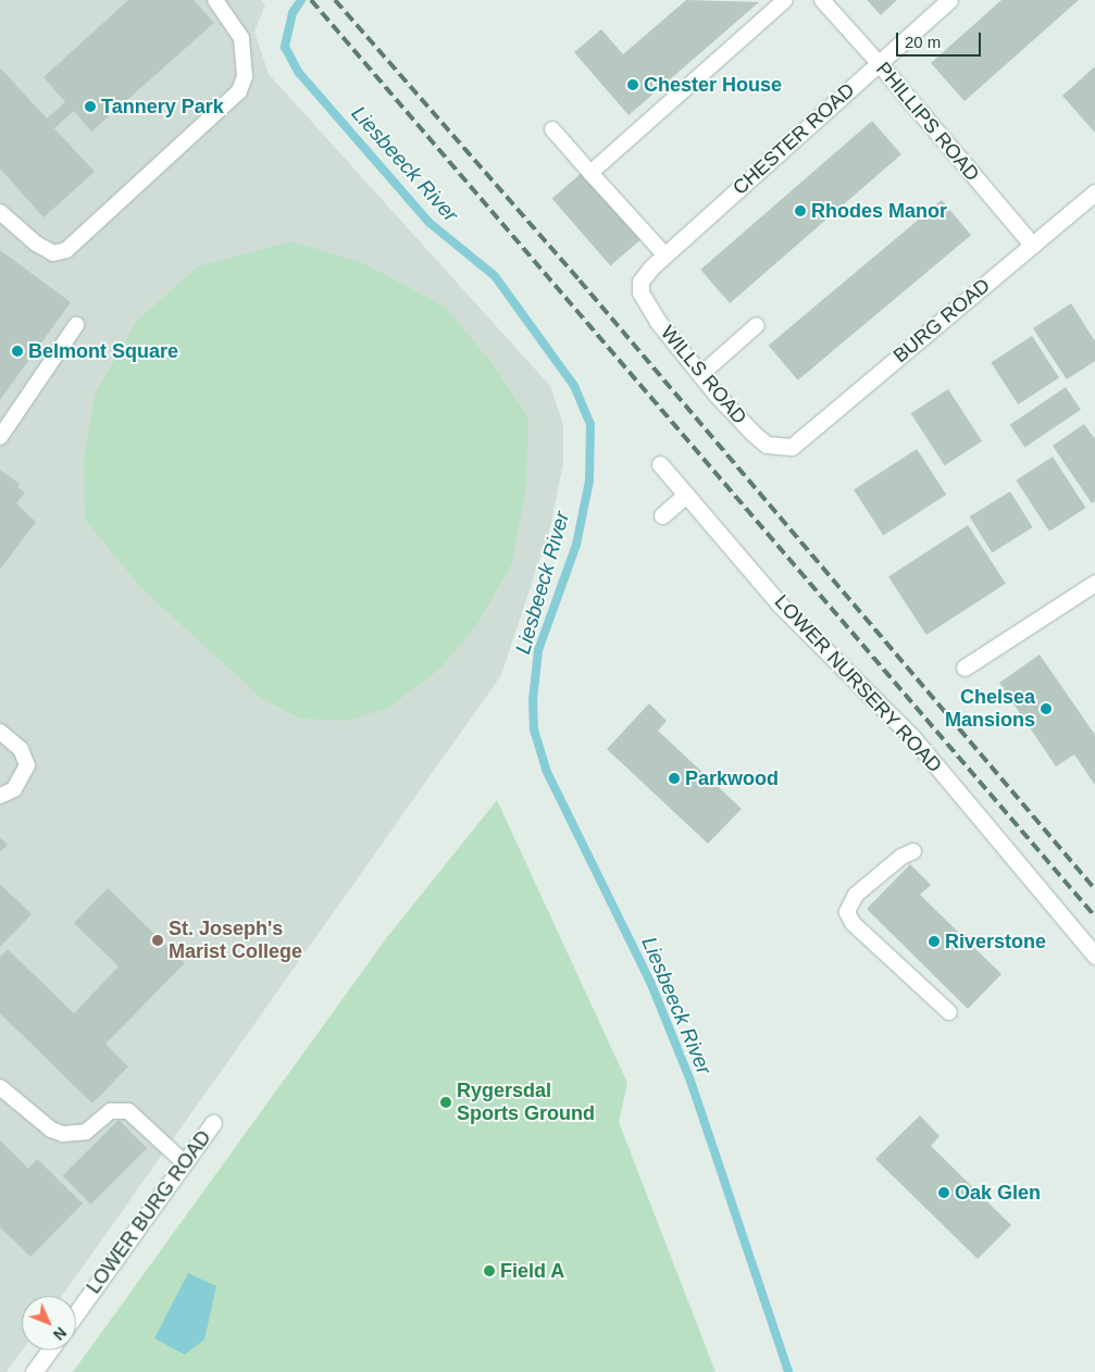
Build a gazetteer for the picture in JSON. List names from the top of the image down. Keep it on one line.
{"streets":{"street":["PHILLIPS ROAD","CHESTER ROAD","BURG ROAD","WILLS ROAD","LOWER NURSERY ROAD","LOWER BURG ROAD"]},"crossings":[["PHILLIPS ROAD","CHESTER ROAD"],["PHILLIPS ROAD","BURG ROAD"],["CHESTER ROAD","WILLS ROAD"],["BURG ROAD","WILLS ROAD"]],"water":["Liesbeeck River"],"places":["Chester House","Tannery Park","Rhodes Manor","Belmont Square","Chelsea Mansions","Parkwood","St. Joseph's Marist College","Riverstone","Rygersdal Sports Ground","Oak Glen","Field A"],"scale_bar":"20 m","north":"bottom right"}
